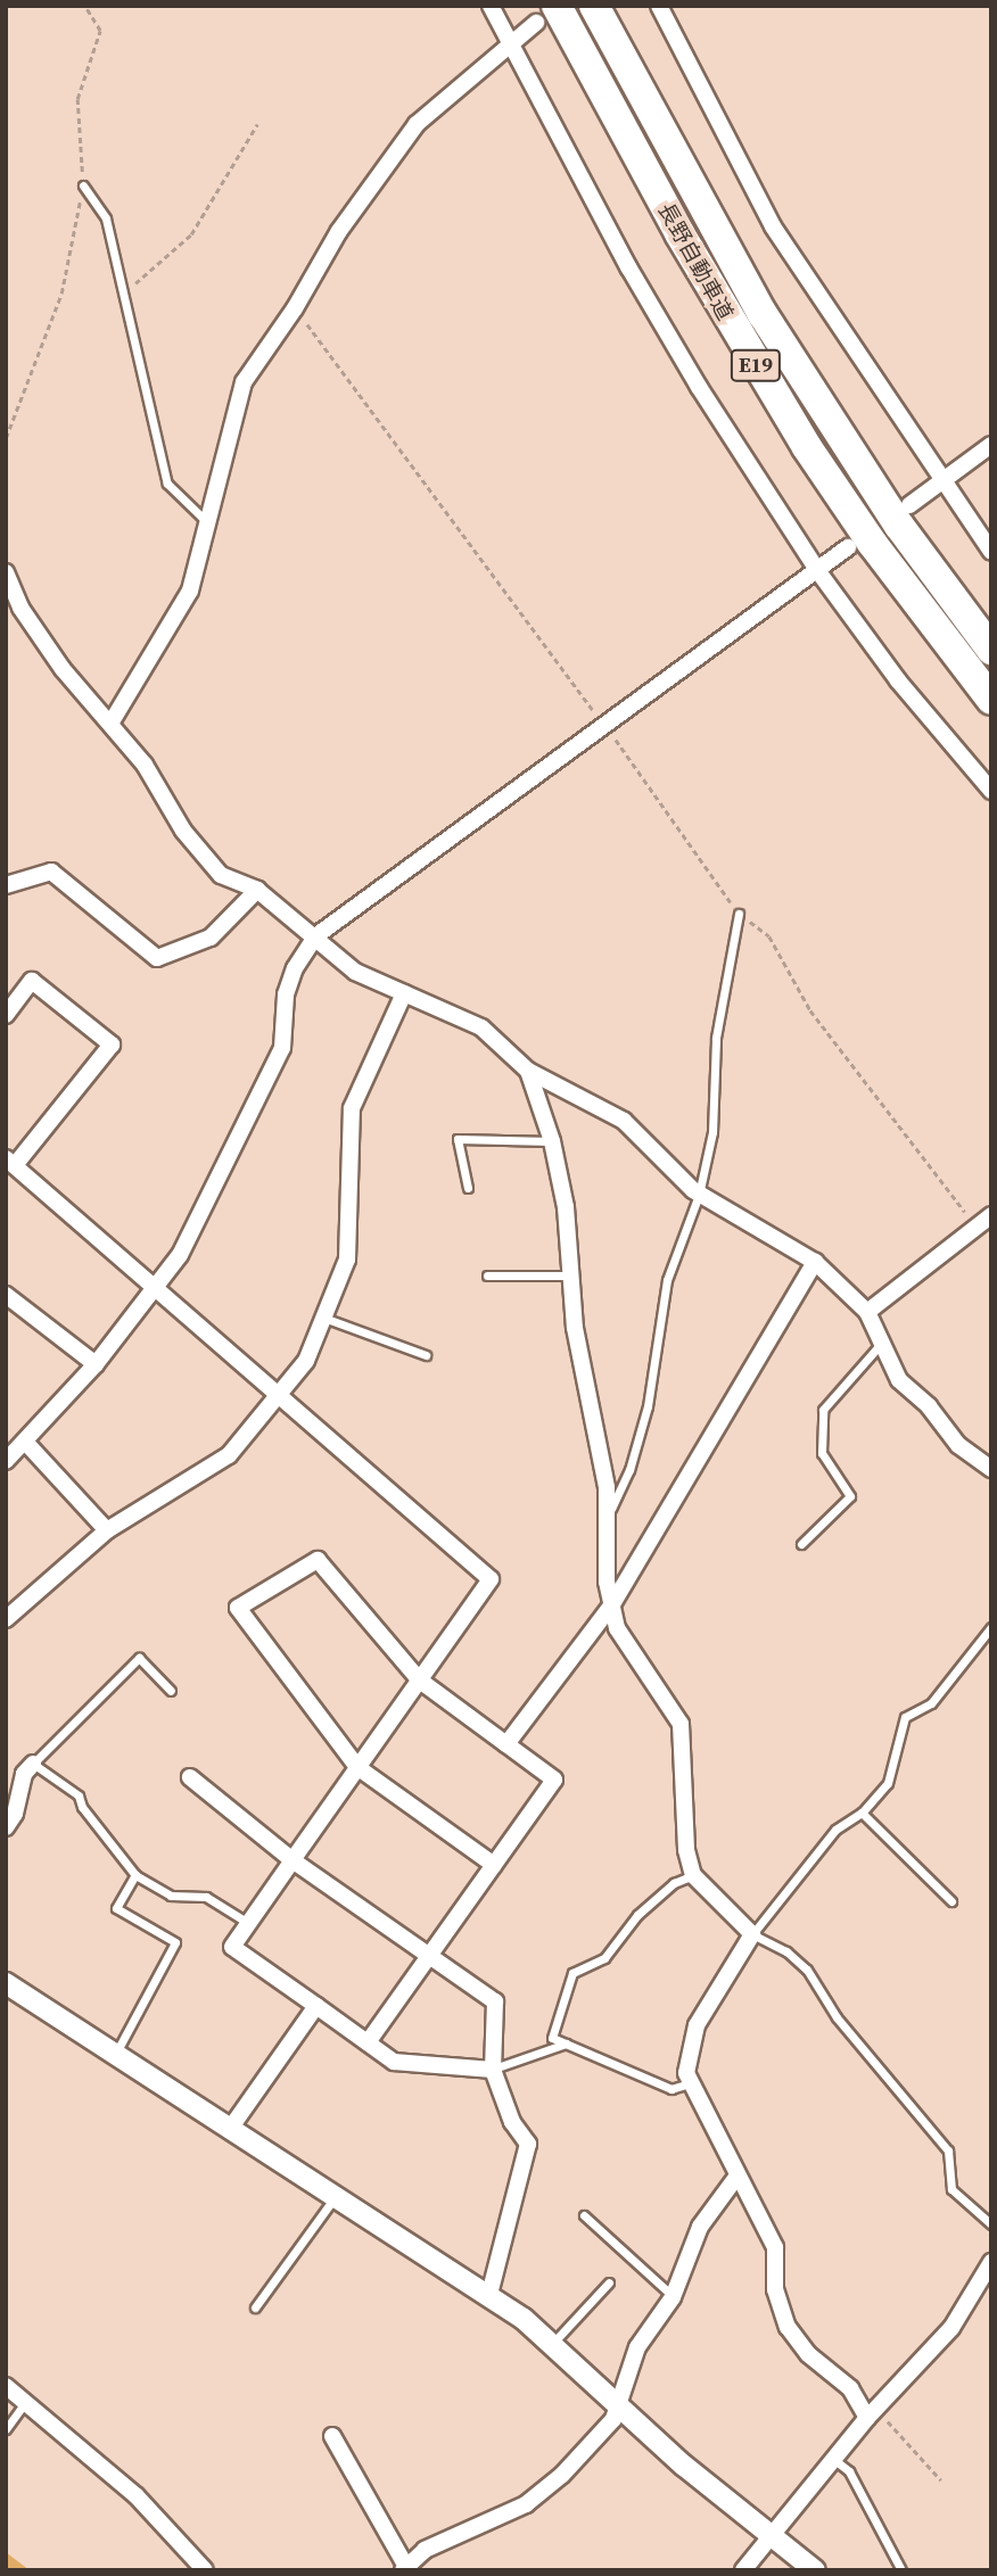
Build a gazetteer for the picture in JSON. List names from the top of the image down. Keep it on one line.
{"streets":{"highway":["長野自動車道","E19"]}}
